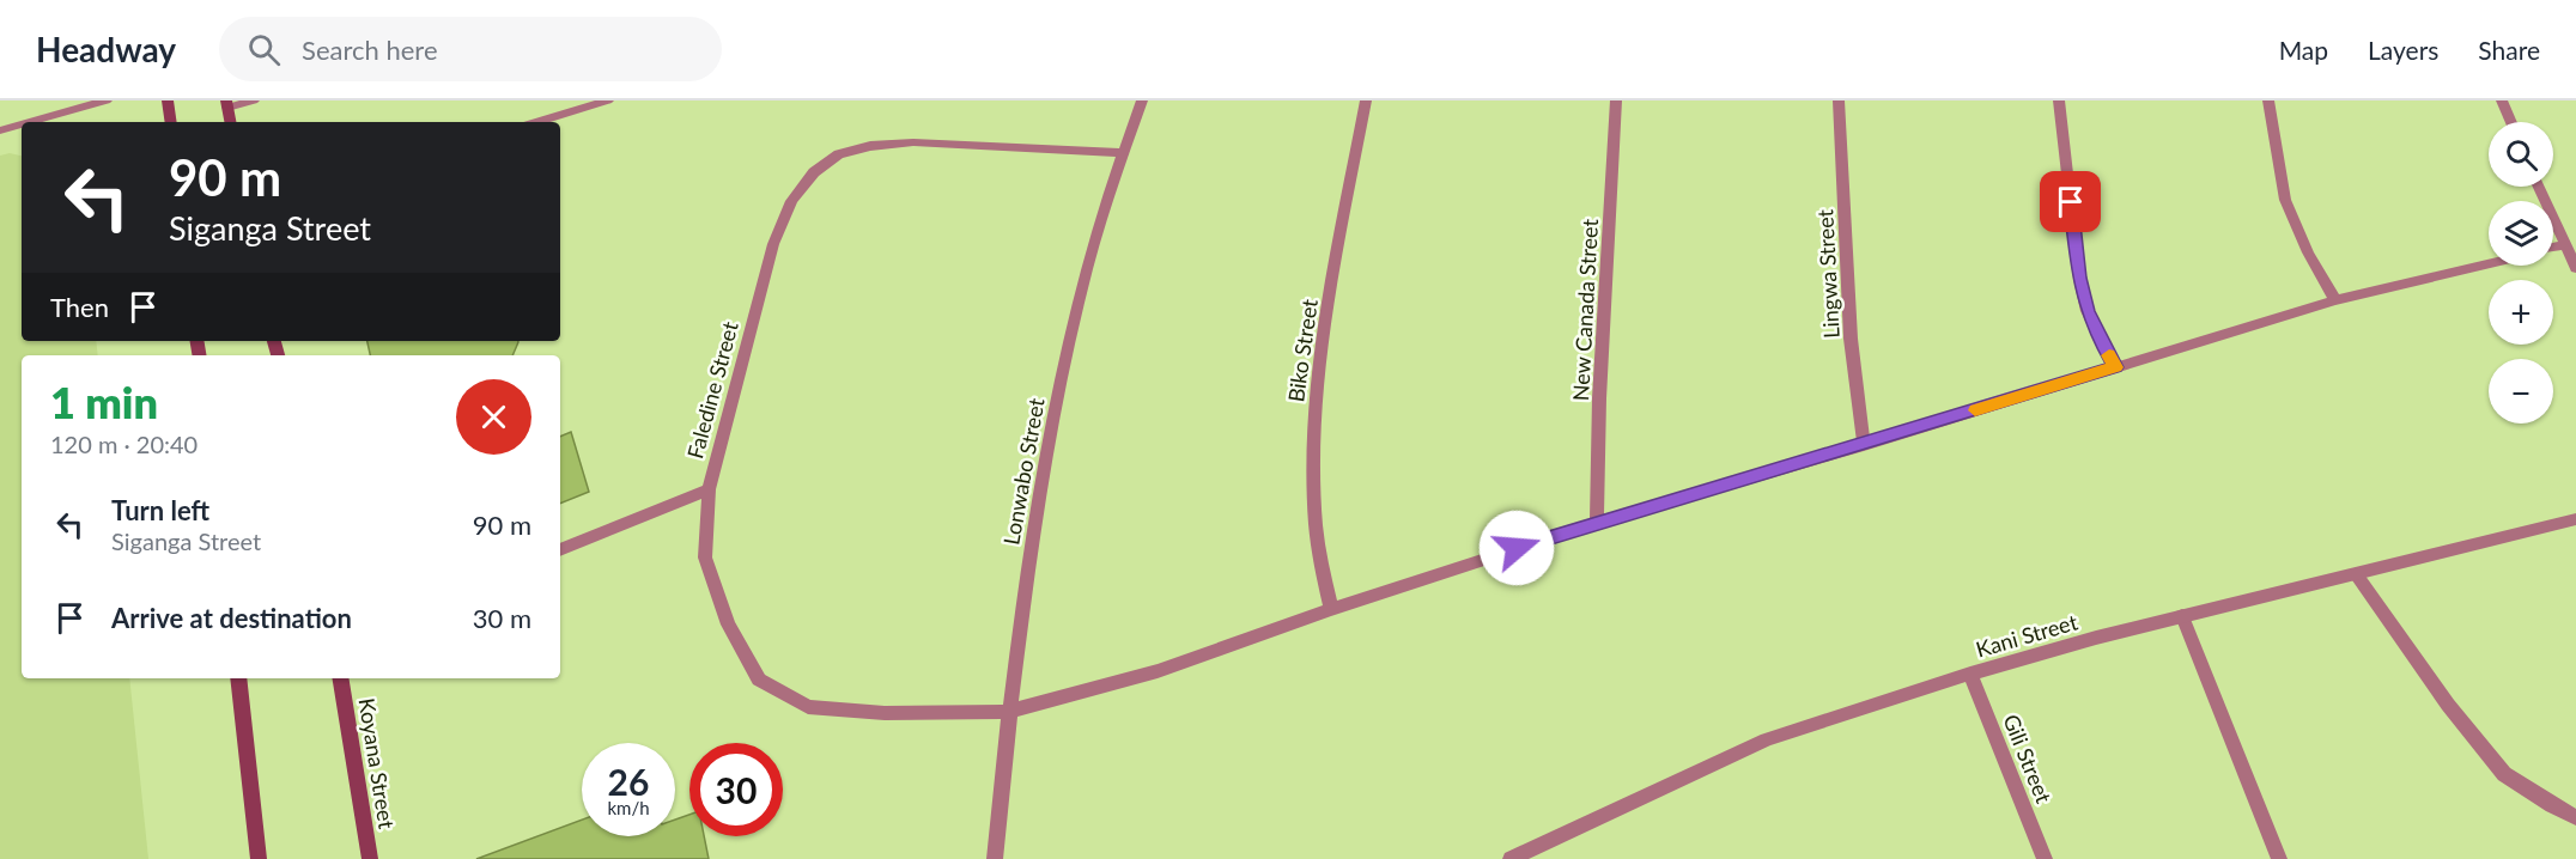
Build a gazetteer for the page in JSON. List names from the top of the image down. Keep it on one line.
{"streets":{"main road":["Koyana Street"],"street":["Lingwa Street","New Canada Street","Biko Street","Faledine Street","Lonwabo Street","Kani Street","Gili Street"]},"crossings":[["Lingwa Street","Faledine Street"],["New Canada Street","Faledine Street"],["Biko Street","Faledine Street"],["Faledine Street","Lonwabo Street"],["Kani Street","Gili Street"]],"page":{"header":"Headway","search":"Search here","nav":["Map","Layers","Share"],"map_buttons":["+","−"],"turn":["90 m","Siganga Street"],"then":"Then","heading":["1 min","120 m · 20:40"],"list":[{"name":"Turn left","note":"Siganga Street","value":"90 m"},{"name":"Arrive at destination","value":"30 m"}],"speed":"26 km/h","limit":"30"}}
